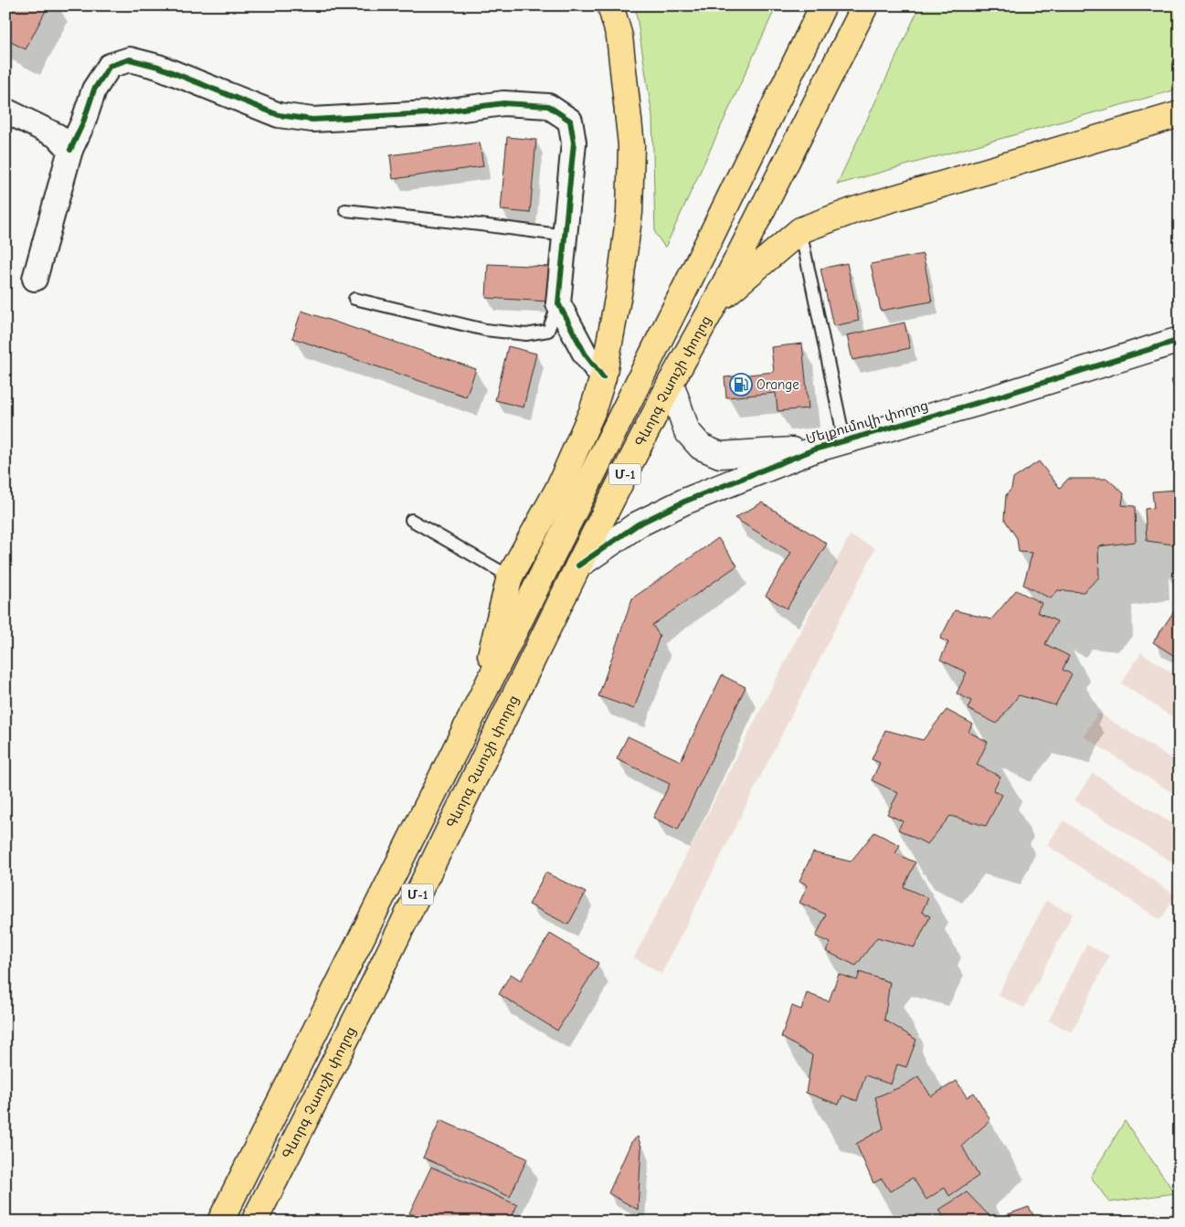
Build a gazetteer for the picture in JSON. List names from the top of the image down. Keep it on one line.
{"streets":{"highway":["Գևորգ Չաուշի փողոց","Մ-1"],"street":["Մելքումովի փողոց"]},"crossings":[["Գևորգ Չաուշի փողոց","Մելքումովի փողոց"]],"places":{"fuel station":["Orange"]}}
